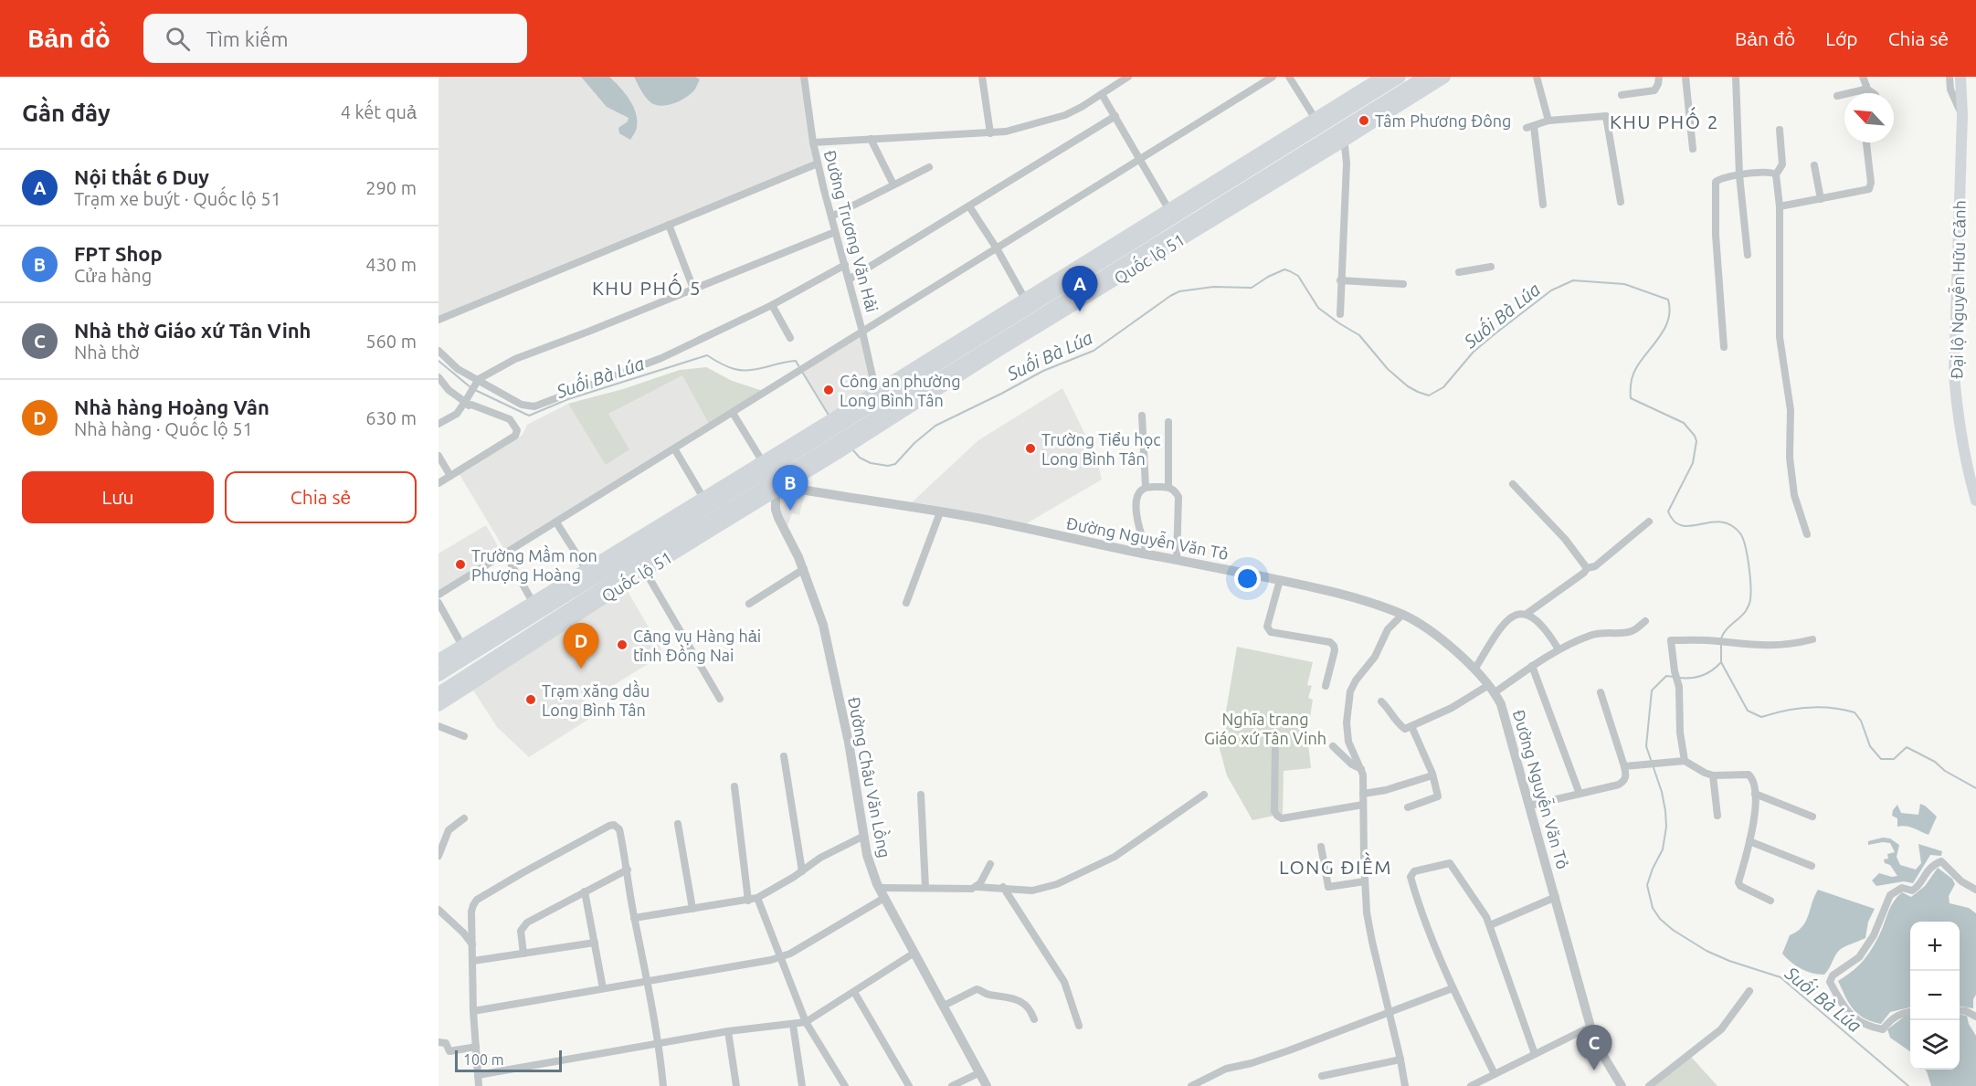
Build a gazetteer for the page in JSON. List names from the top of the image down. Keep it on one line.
{"streets":{"main road":["Quốc lộ 51","Đại lộ Nguyễn Hữu Cảnh"],"street":["Đường Trương Văn Hải","Đường Nguyễn Văn Tỏ","Đường Châu Văn Lồng"]},"crossings":[["Đường Trương Văn Hải","Quốc lộ 51"],["Quốc lộ 51","Đường Nguyễn Văn Tỏ"],["Quốc lộ 51","Đường Châu Văn Lồng"],["Đường Nguyễn Văn Tỏ","Đường Châu Văn Lồng"]],"districts":["KHU PHỐ 2","KHU PHỐ 5","LONG ĐIỀM"],"water":["Suối Bà Lúa"],"parks":["Nghĩa trang Giáo xứ Tân Vinh"],"places":["Tâm Phương Đông","Công an phường Long Bình Tân","Trường Tiểu học Long Bình Tân","Trường Mầm non Phượng Hoàng","Cảng vụ Hàng hải tỉnh Đồng Nai","Trạm xăng dầu Long Bình Tân"],"scale_bar":"100 m","north":"top left","page":{"header":"Bản đồ","search":"Tìm kiếm","nav":["Bản đồ","Lớp","Chia sẻ"],"heading":["Gần đây","4 kết quả"],"list":[{"mark":"A","name":"Nội thất 6 Duy","note":"Trạm xe buýt · Quốc lộ 51","value":"290 m"},{"mark":"B","name":"FPT Shop","note":"Cửa hàng","value":"430 m"},{"mark":"C","name":"Nhà thờ Giáo xứ Tân Vinh","note":"Nhà thờ","value":"560 m"},{"mark":"D","name":"Nhà hàng Hoàng Vân","note":"Nhà hàng · Quốc lộ 51","value":"630 m"}],"pins":["A","B","D","C"],"buttons":["Lưu","Chia sẻ"],"map_buttons":["+","−"],"scale":"100 m"}}
